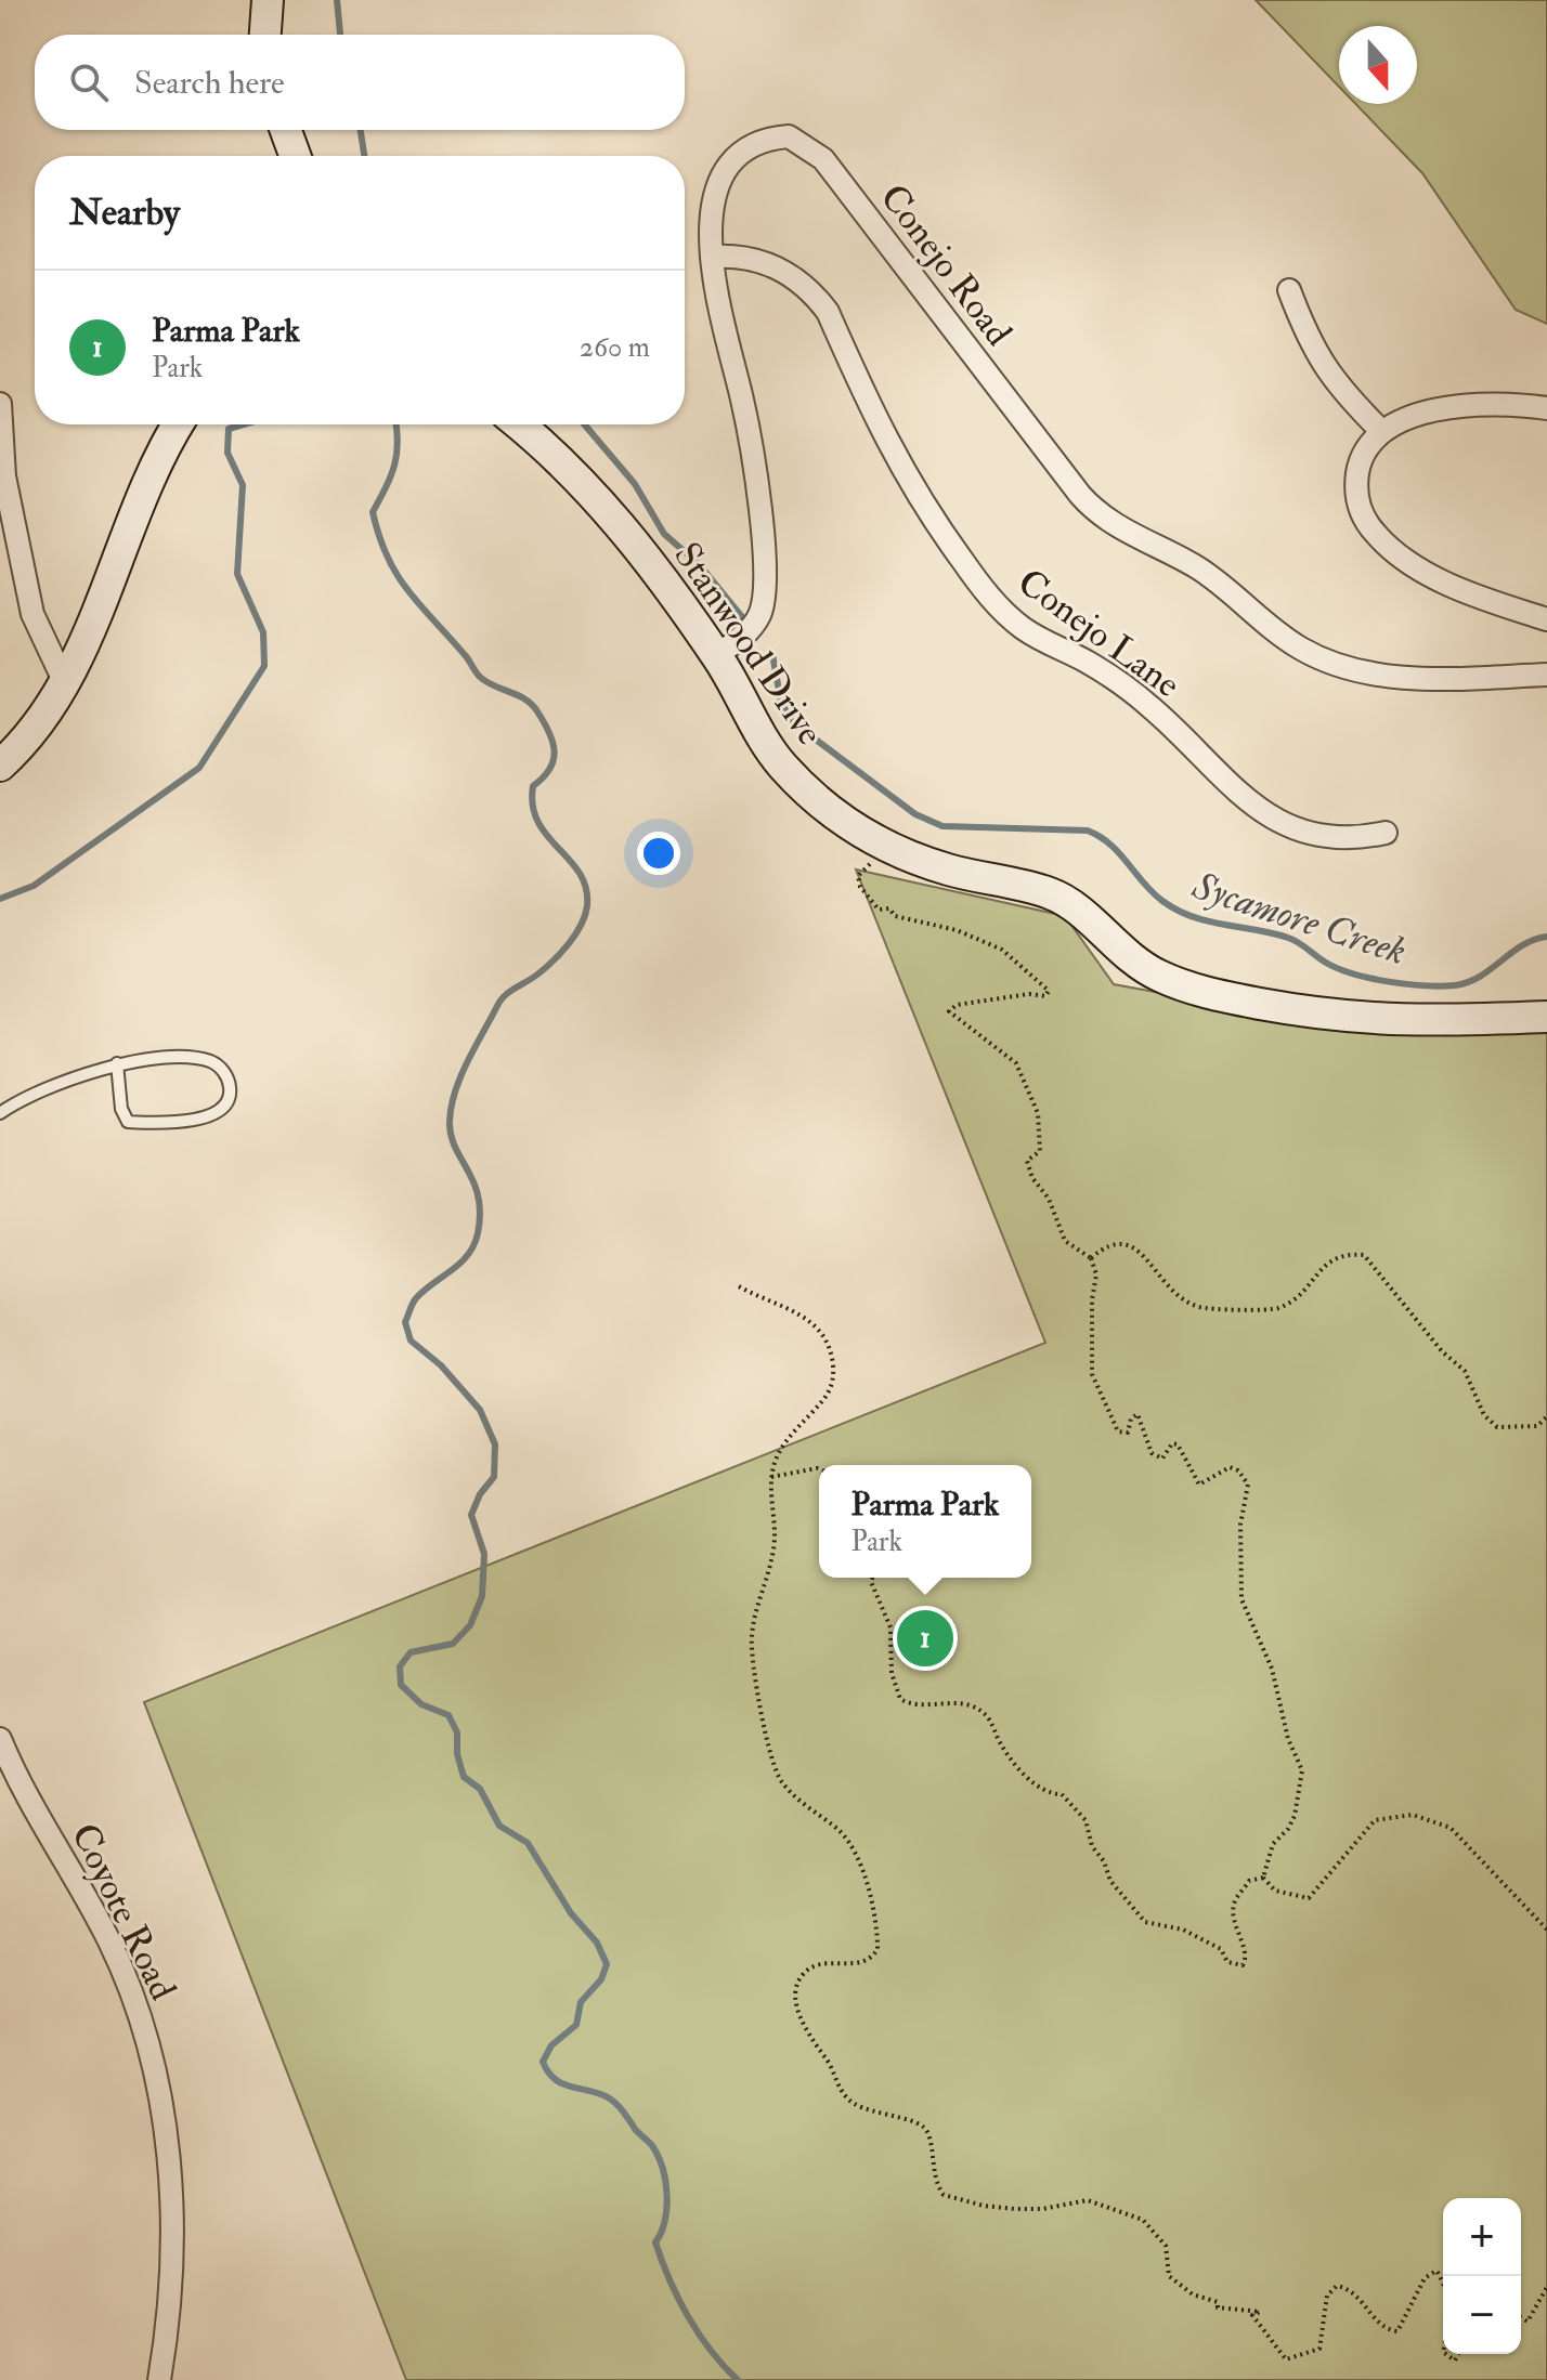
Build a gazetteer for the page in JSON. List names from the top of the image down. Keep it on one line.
{"streets":{"main road":["Stanwood Drive"],"street":["Conejo Road","Conejo Lane","Coyote Road"]},"crossings":[["Conejo Road","Conejo Lane"],["Conejo Road","Stanwood Drive"]],"water":["Sycamore Creek"],"north":"bottom","page":{"search":"Search here","heading":"Nearby","list":[{"mark":"1","name":"Parma Park","note":"Park","value":"260 m"}],"popup":["Parma Park","Park"],"pins":"1","map_buttons":["+","−"]}}
